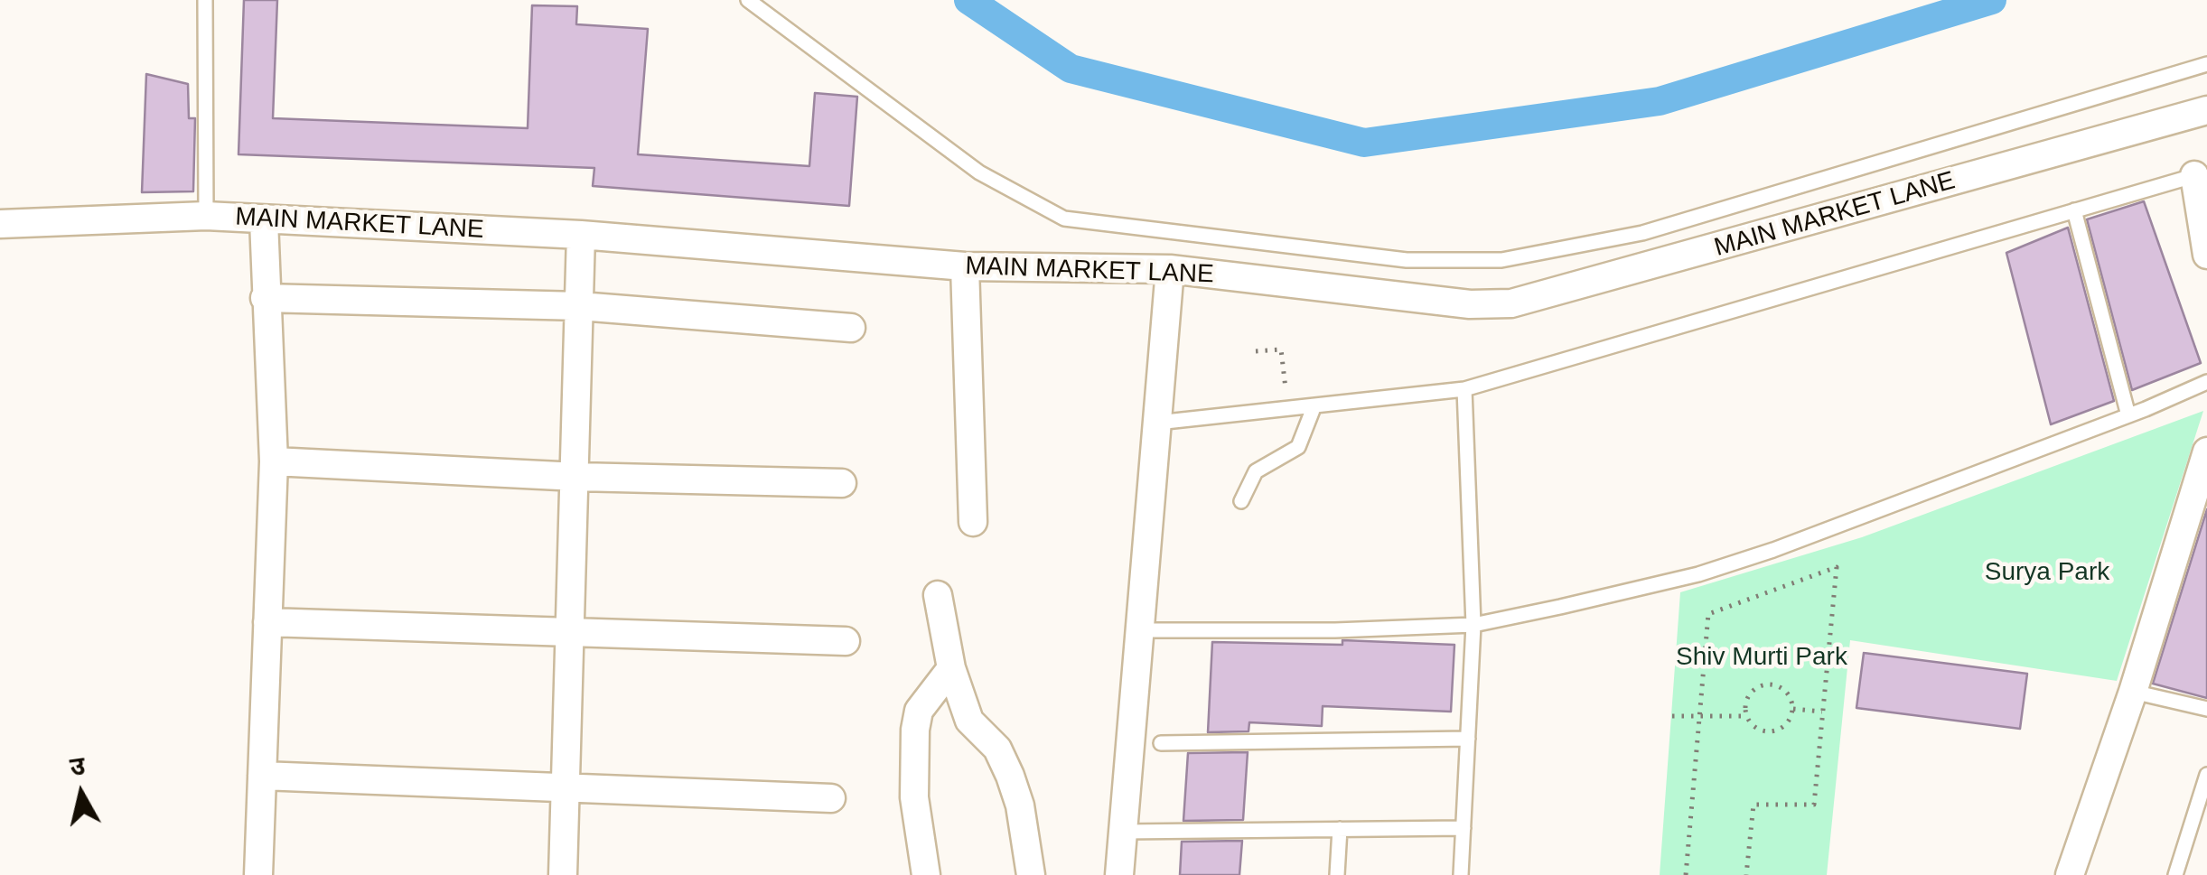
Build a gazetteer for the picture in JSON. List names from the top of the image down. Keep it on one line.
{"streets":{"street":["MAIN MARKET LANE"]},"parks":["Surya Park","Shiv Murti Park"],"north":"top"}
